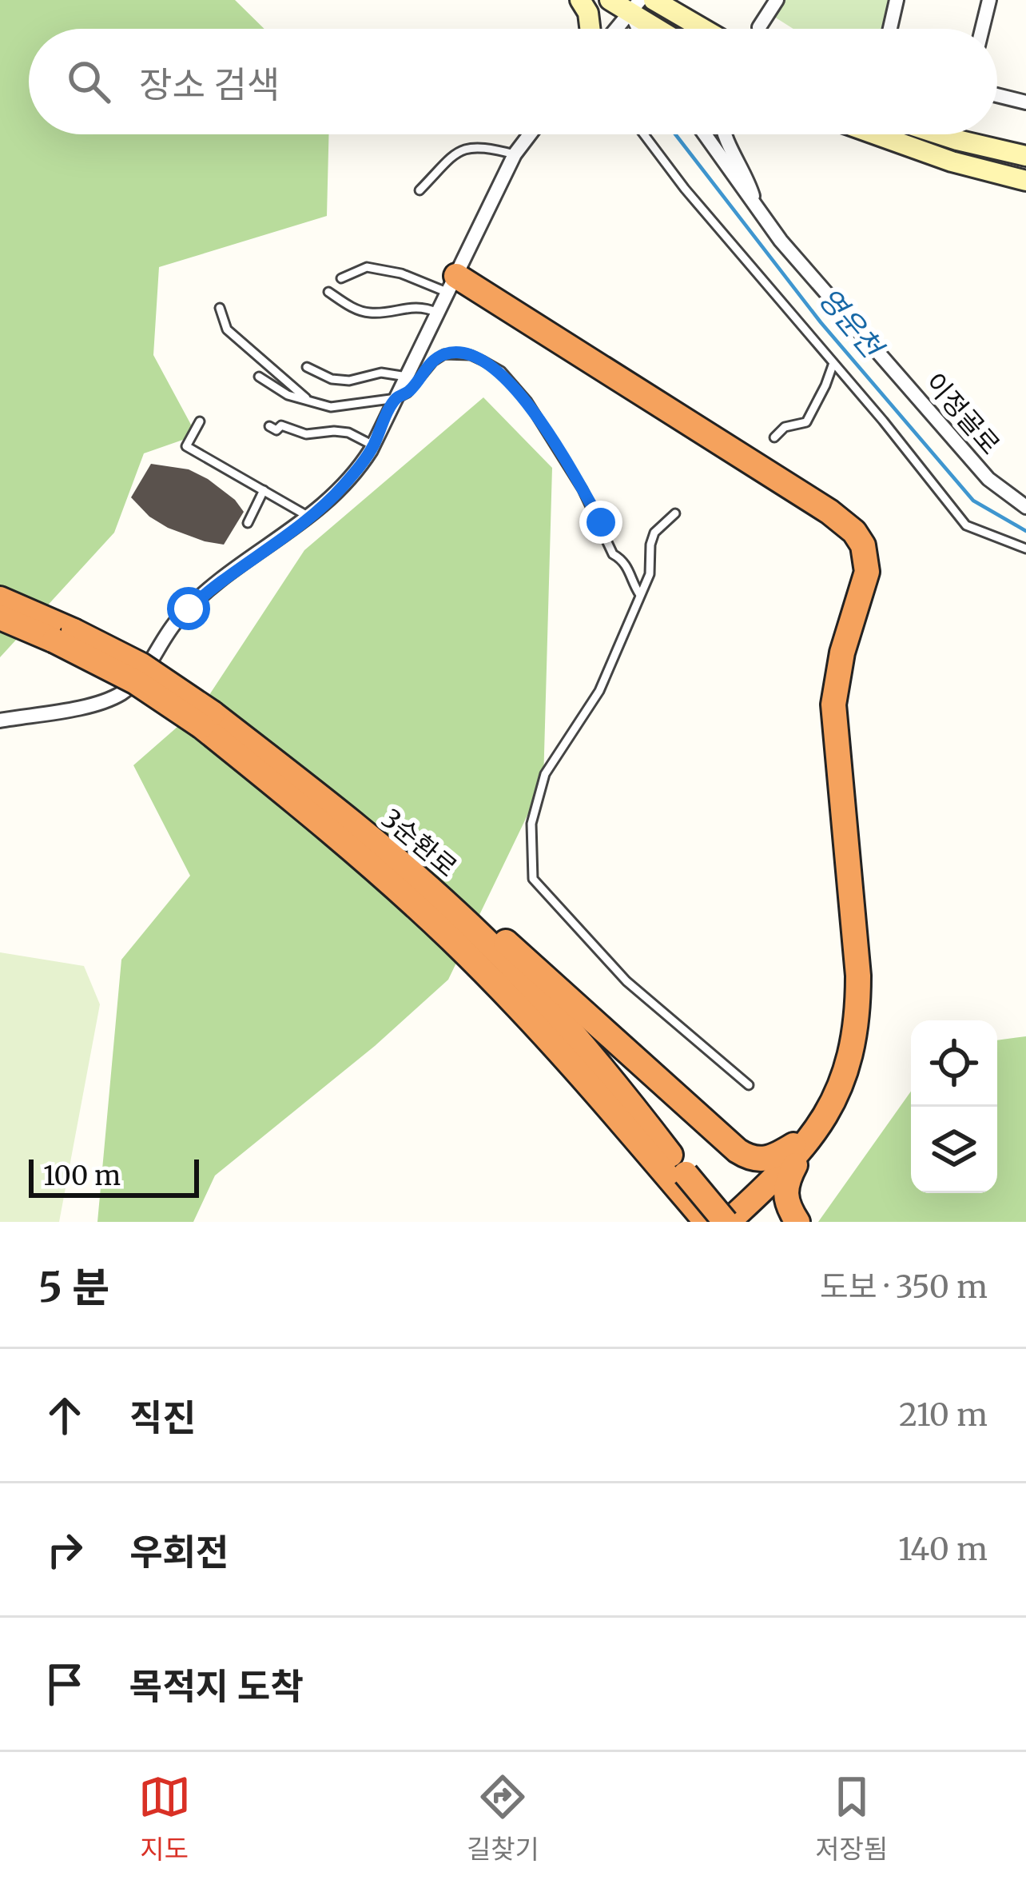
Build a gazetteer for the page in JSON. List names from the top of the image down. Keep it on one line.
{"streets":{"highway":["3순환로"],"street":["이정골로"]},"water":["영운천"],"scale_bar":"100 m","page":{"search":"장소 검색","scale":"100 m","heading":["5 분","도보 · 350 m"],"list":[["직진","210 m"],["우회전","140 m"],"목적지 도착"],"nav":["지도","길찾기","저장됨"]}}
